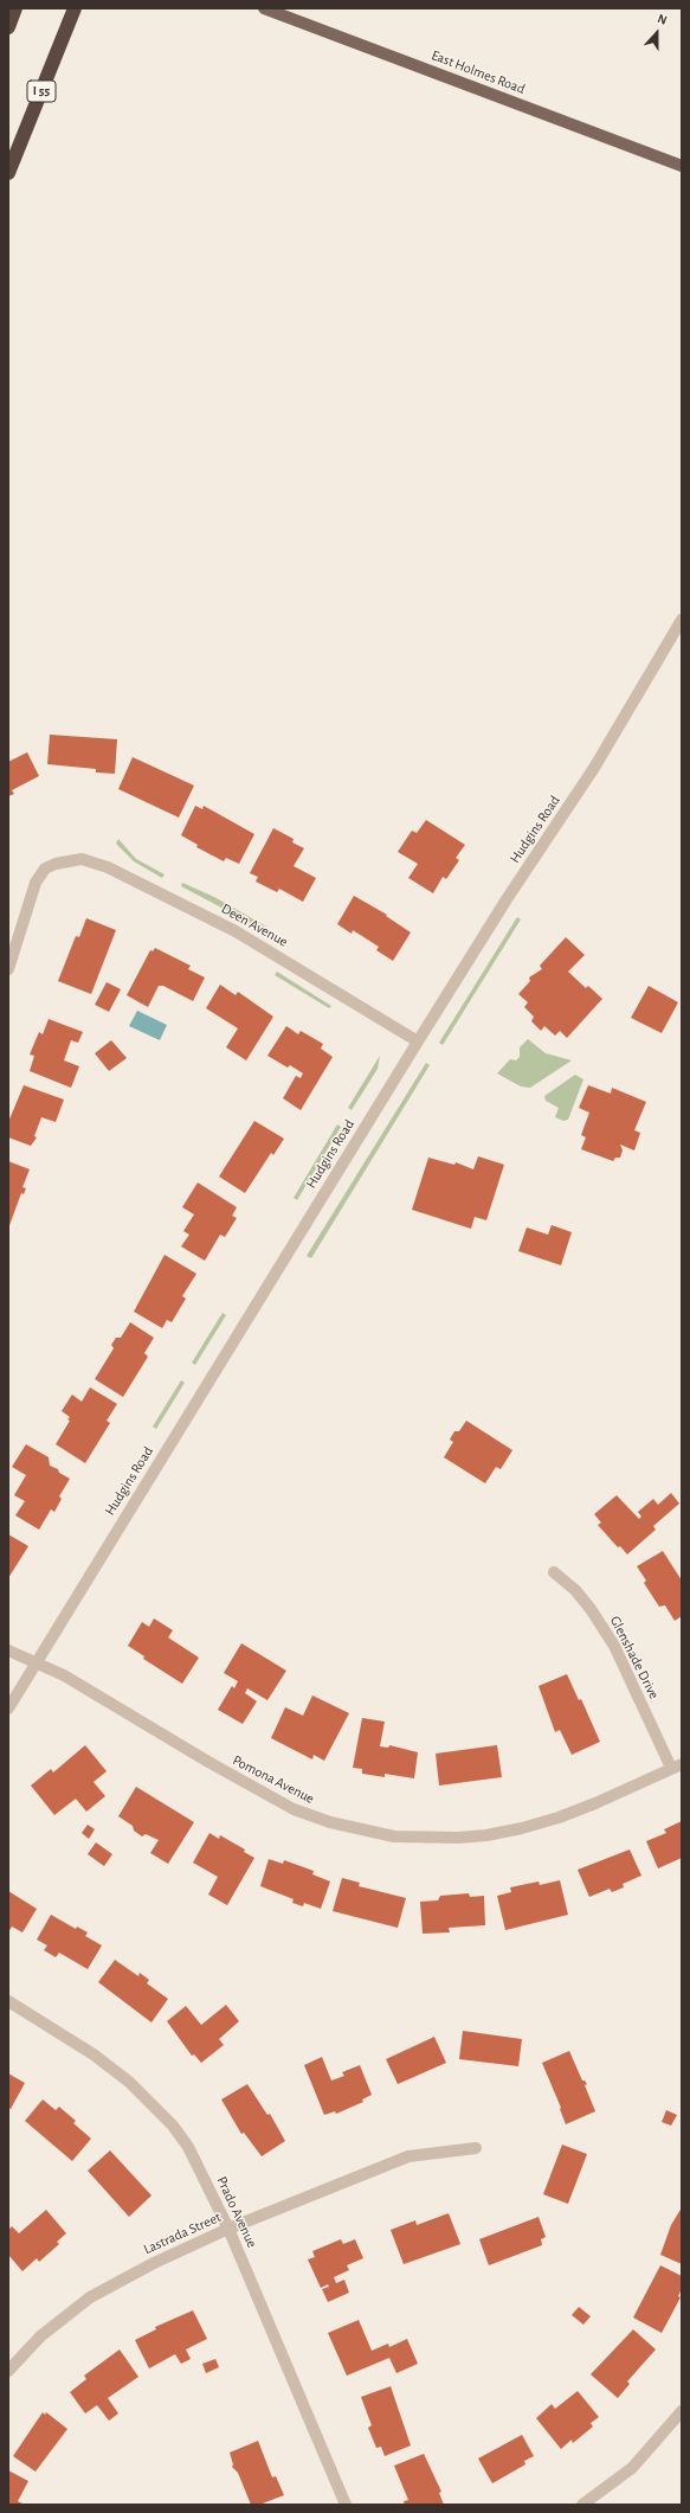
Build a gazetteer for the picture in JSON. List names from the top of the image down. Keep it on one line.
{"streets":{"highway":["I 55"],"main road":["East Holmes Road"],"street":["Hudgins Road","Deen Avenue","Glenshade Drive","Pomona Avenue","Prado Avenue","Lastrada Street"]},"crossings":[["Hudgins Road","Deen Avenue"],["Hudgins Road","Pomona Avenue"],["Glenshade Drive","Pomona Avenue"],["Prado Avenue","Lastrada Street"]],"north":"top"}
